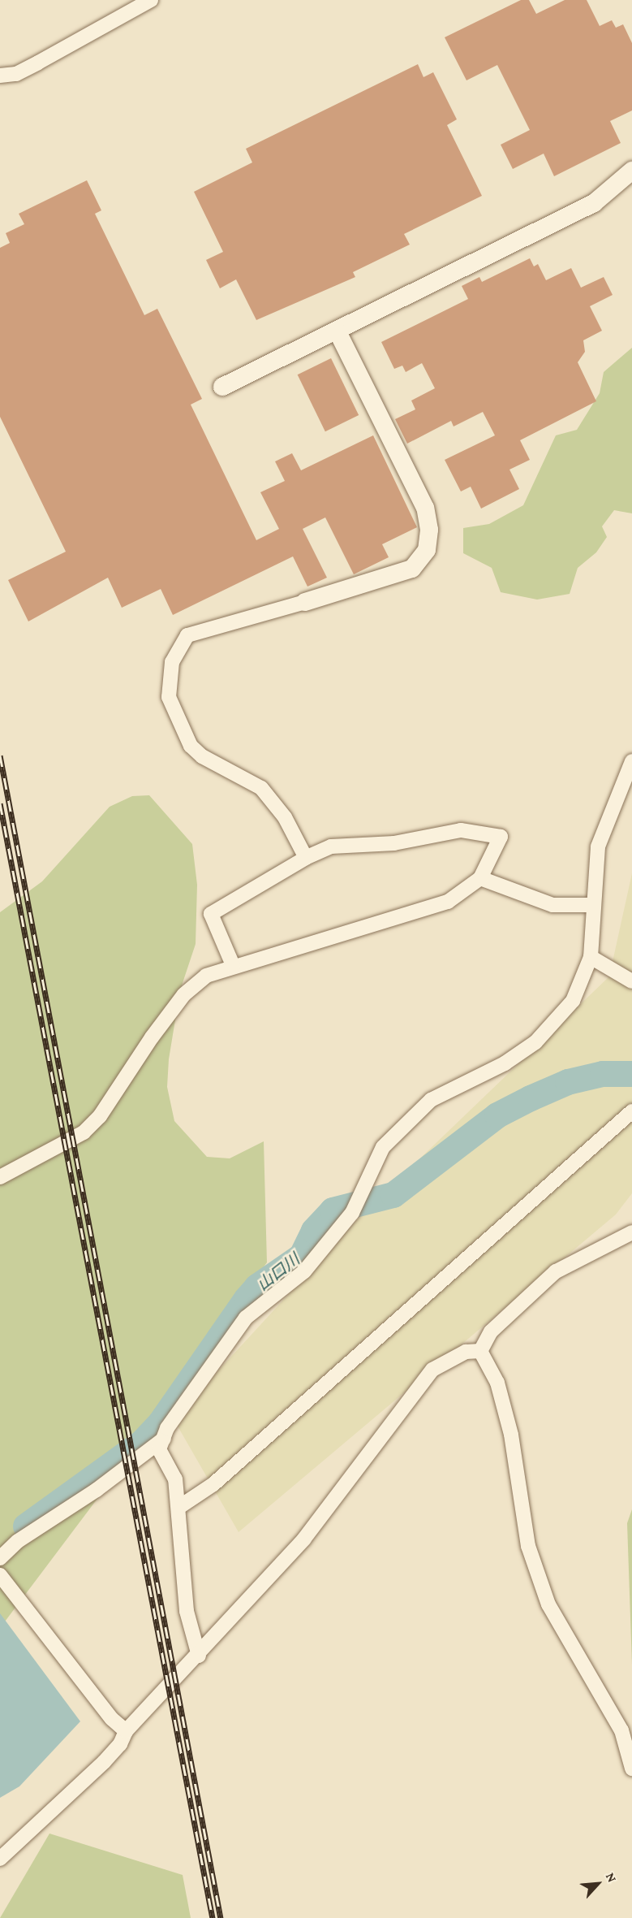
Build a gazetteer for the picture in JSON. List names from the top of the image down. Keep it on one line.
{"water":["山口川"],"north":"top right"}
